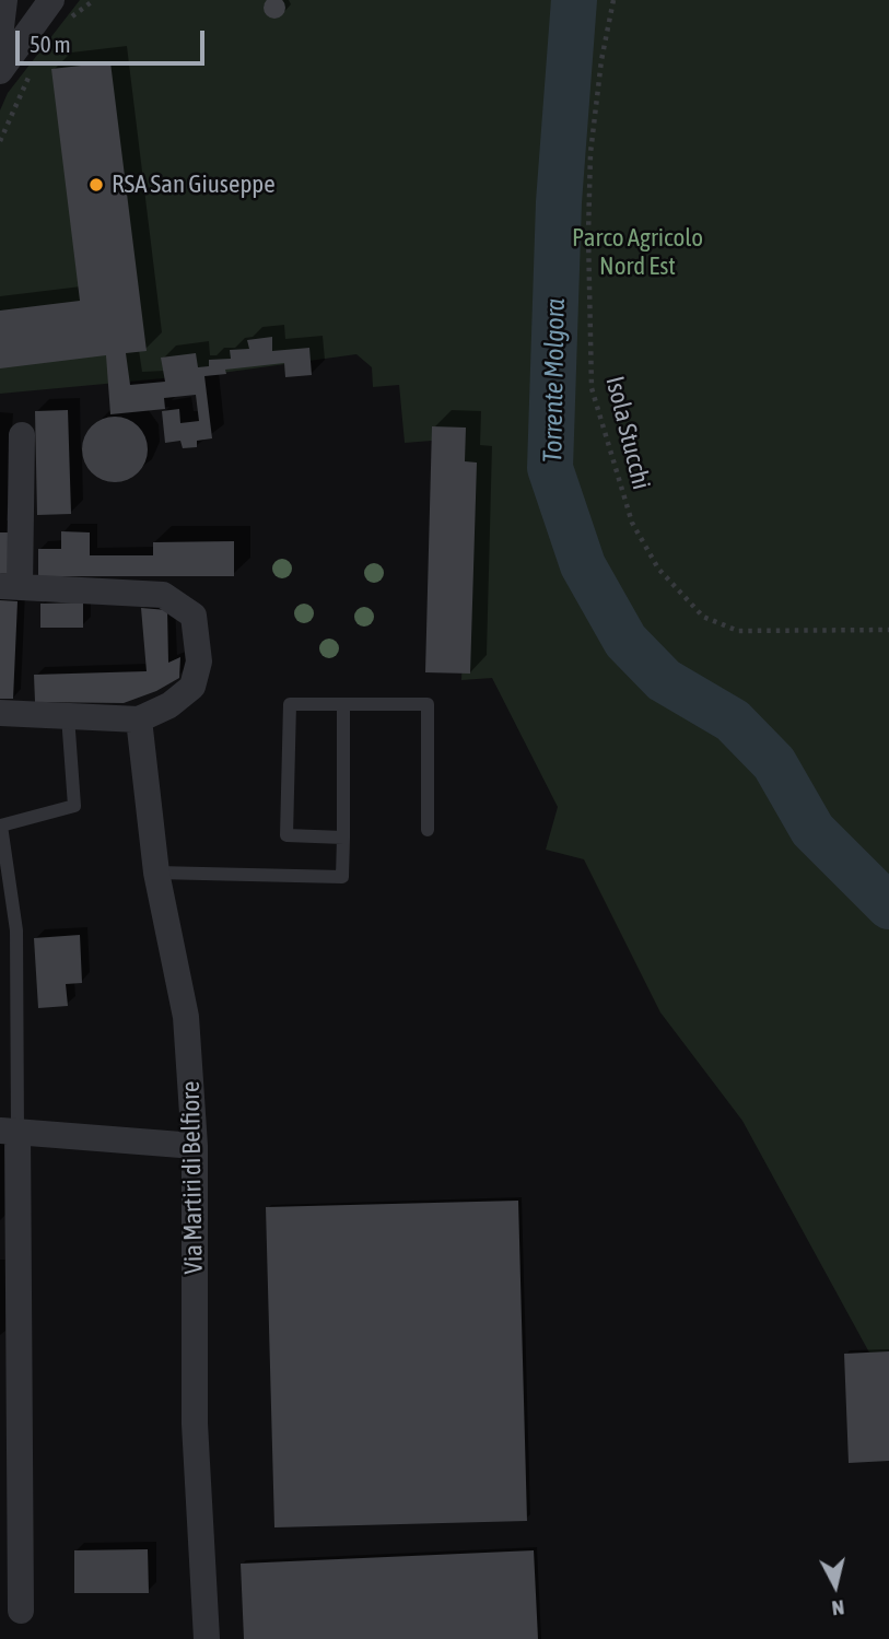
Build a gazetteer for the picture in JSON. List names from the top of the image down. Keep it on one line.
{"streets":{"street":["Via Martiri di Belfiore"],"path":["Isola Stucchi"]},"water":["Torrente Molgora"],"parks":["Parco Agricolo Nord Est"],"places":["RSA San Giuseppe"],"scale_bar":"50 m","north":"bottom"}
